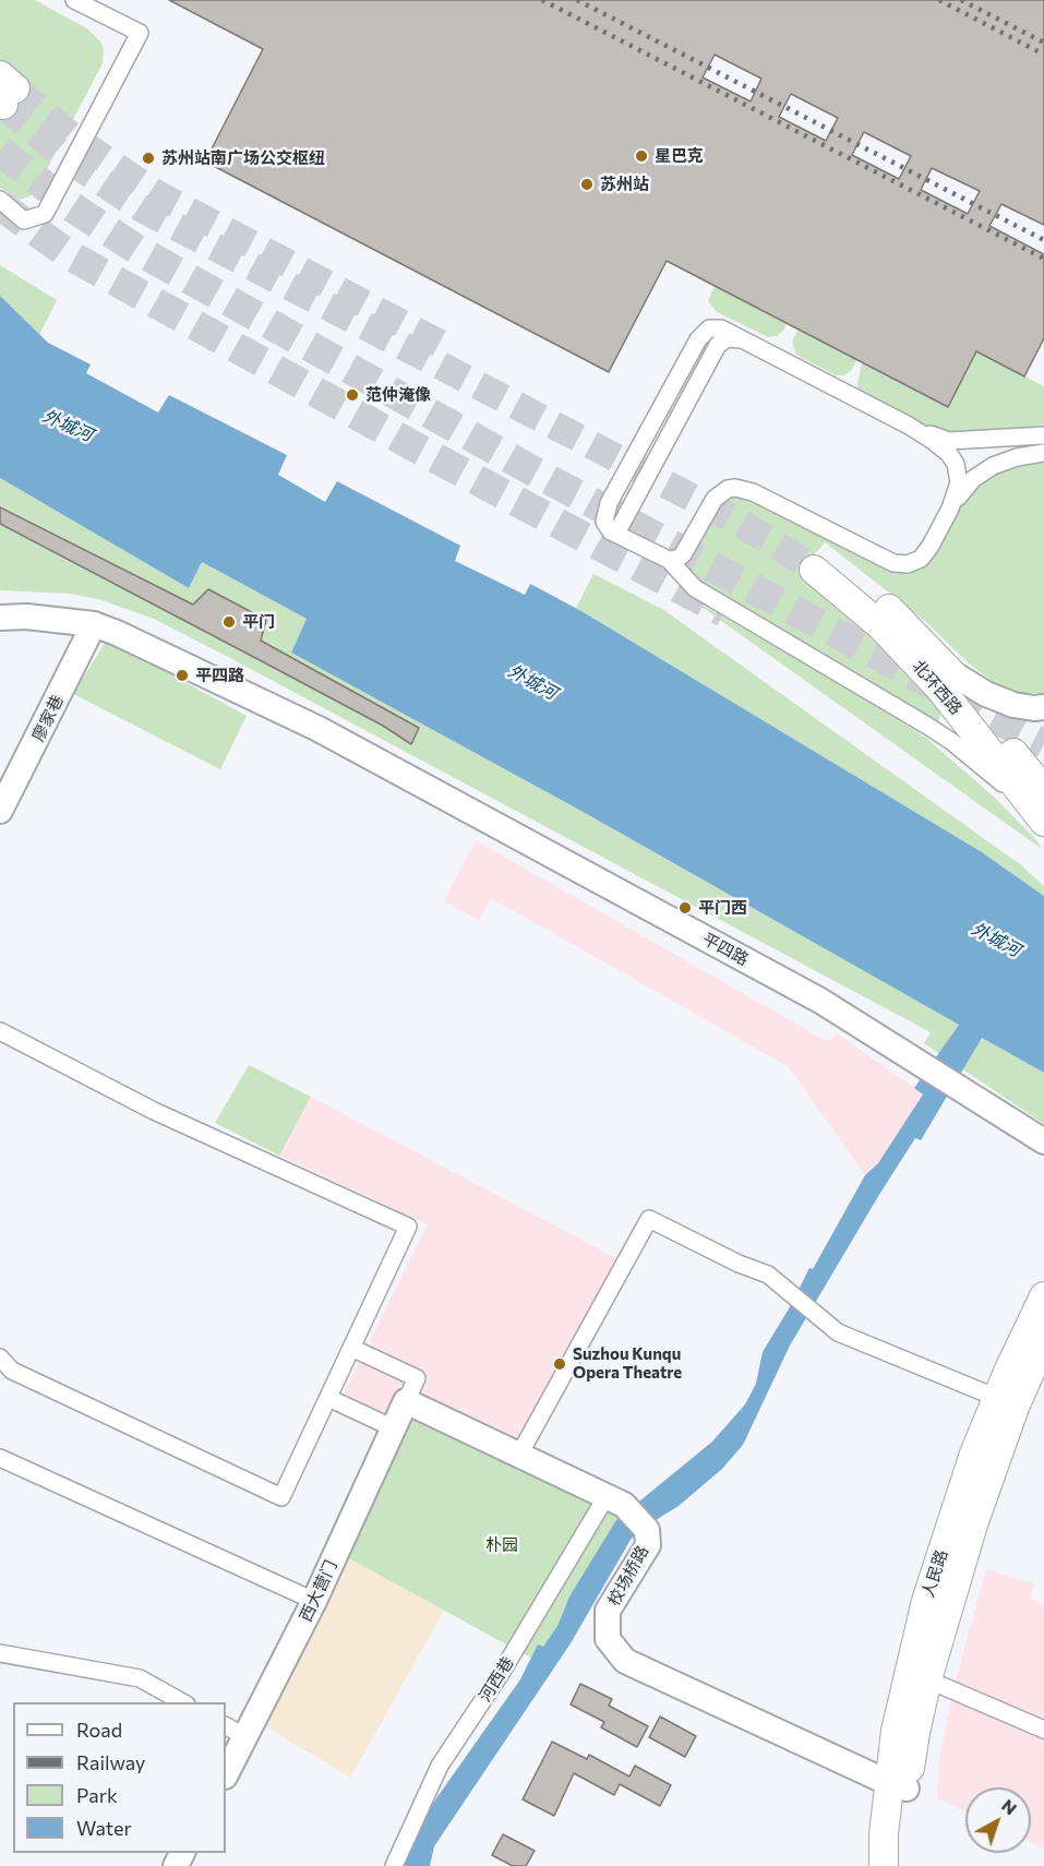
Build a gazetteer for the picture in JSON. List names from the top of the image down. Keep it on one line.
{"streets":{"main road":["北环西路","人民路"],"street":["廖家巷","平四路","校场桥路","西大营门","河西巷"]},"crossings":[["廖家巷","平四路"],["人民路","校场桥路"],["校场桥路","西大营门"],["校场桥路","河西巷"]],"water":["外城河"],"parks":["朴园"],"places":["星巴克","苏州站南广场公交枢纽","苏州站","范仲淹像","平门","平四路","平门西","Suzhou Kunqu Opera Theatre"],"legend":["Road","Railway","Park","Water"],"north":"top right"}
